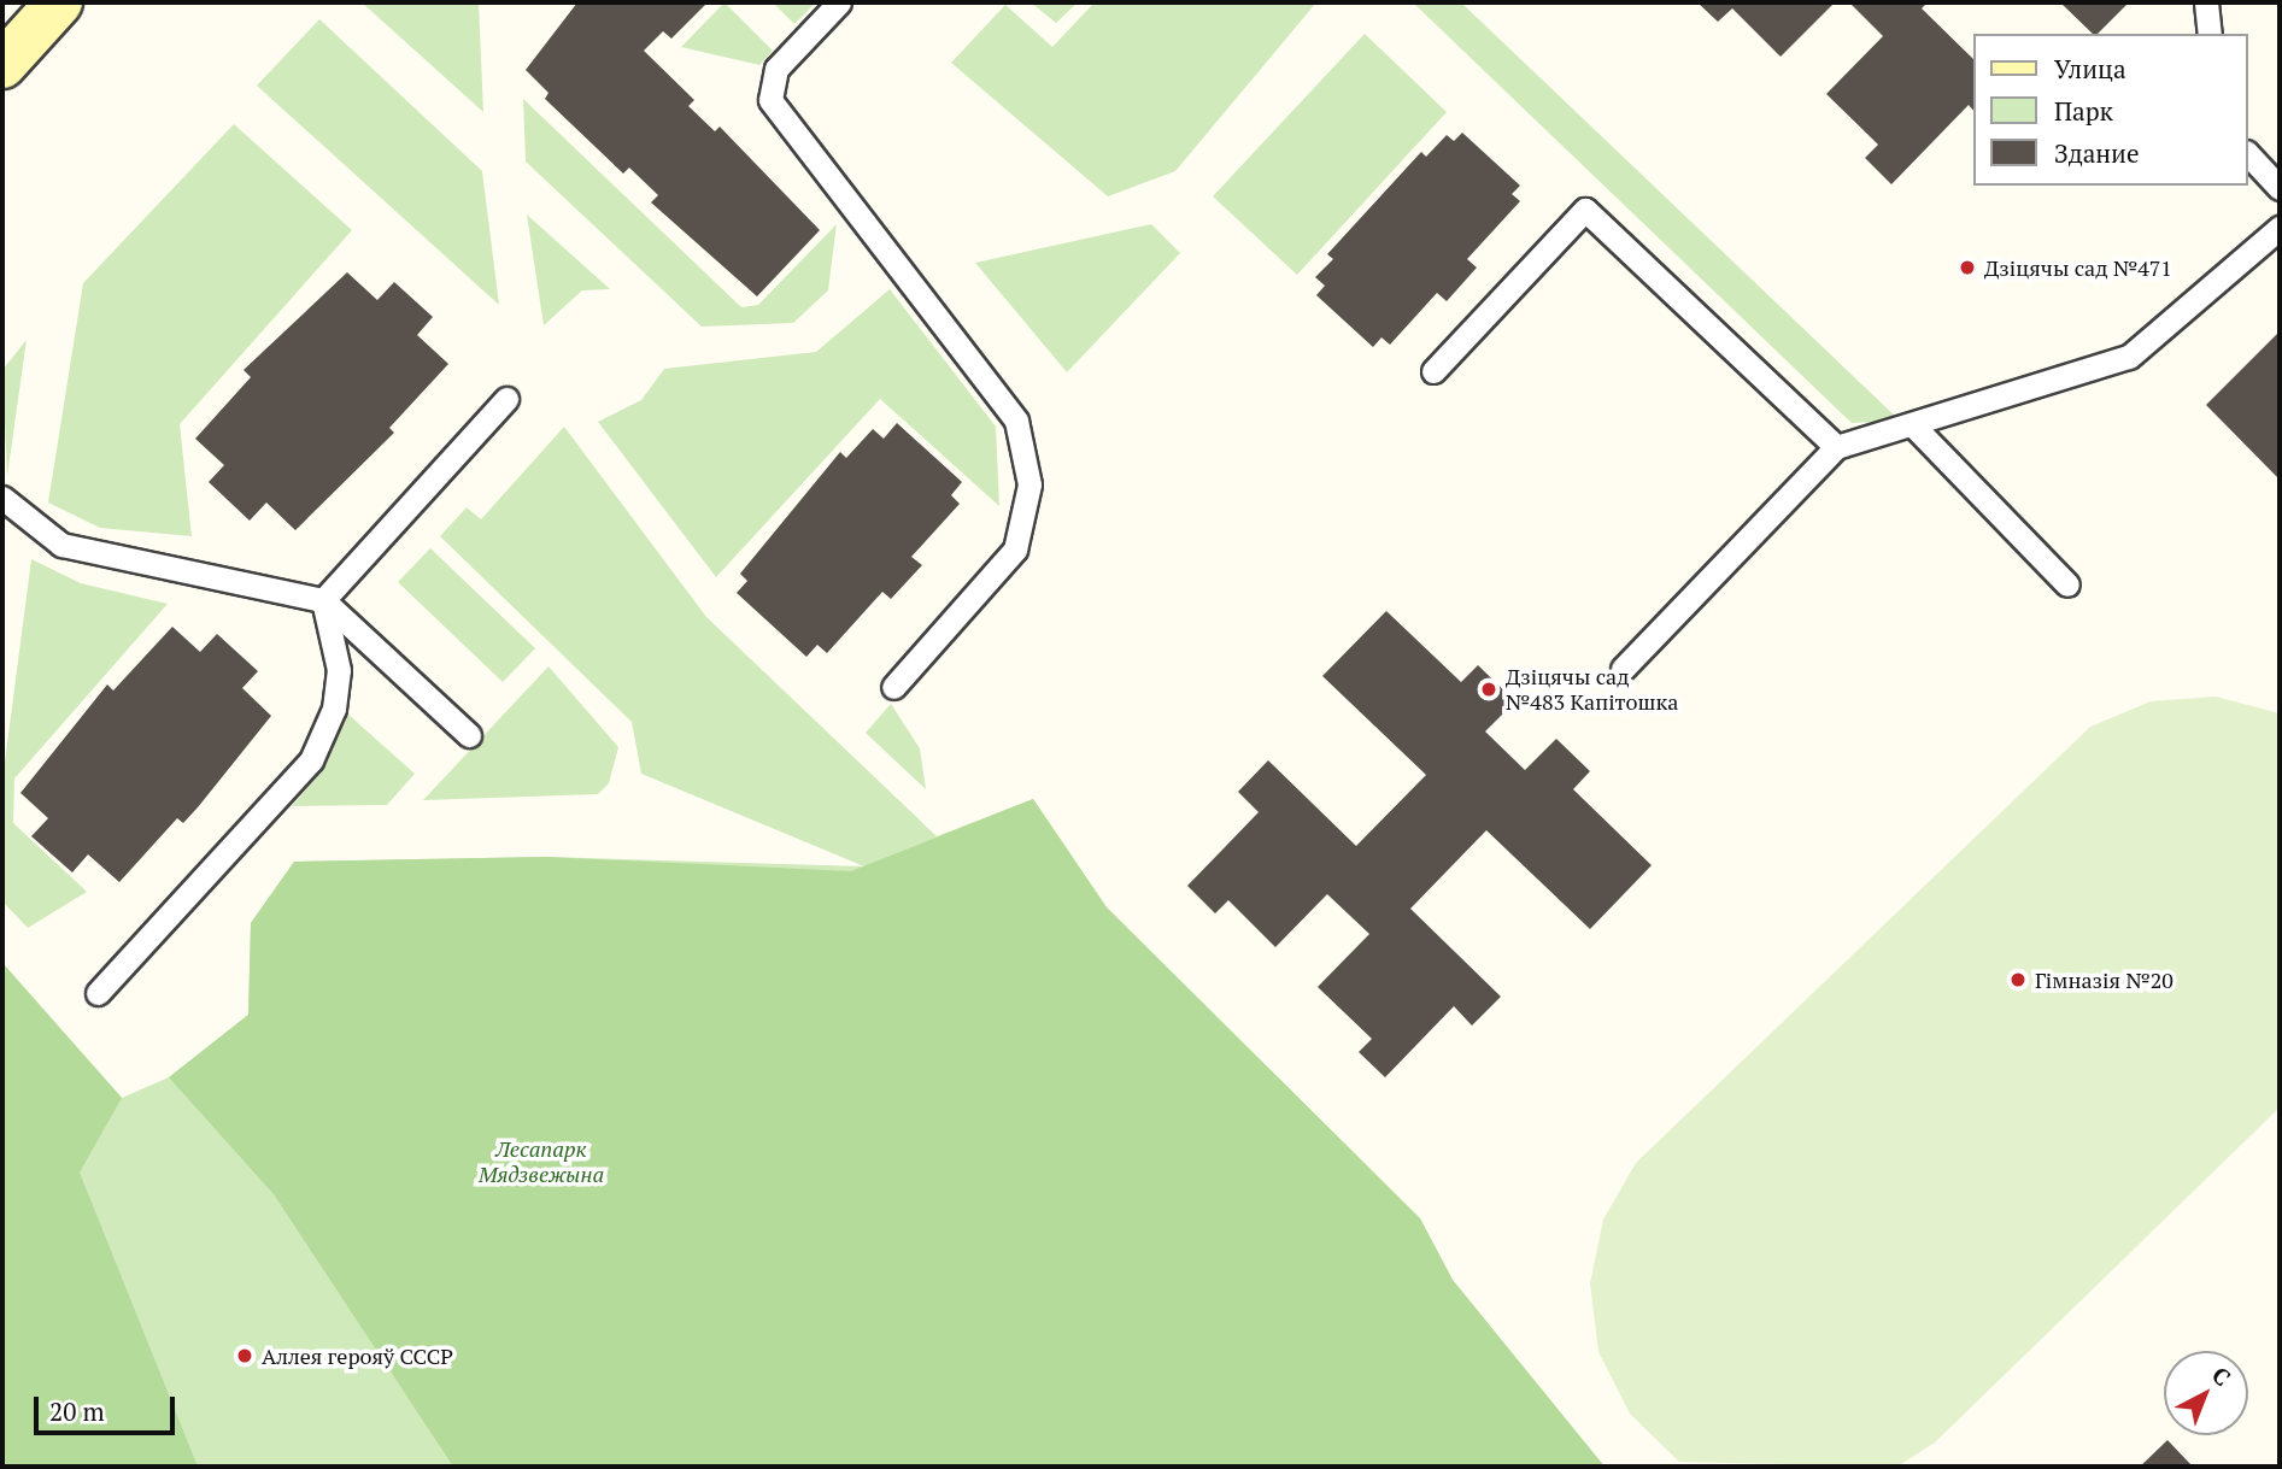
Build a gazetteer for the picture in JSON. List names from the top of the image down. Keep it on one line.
{"parks":["Лесапарк Мядзвежына"],"places":["Дзіцячы сад №471","Дзіцячы сад №483 Капітошка","Гімназія №20","Аллея герояў СССР"],"legend":["Улица","Парк","Здание"],"scale_bar":"20 m","north":"top right"}
